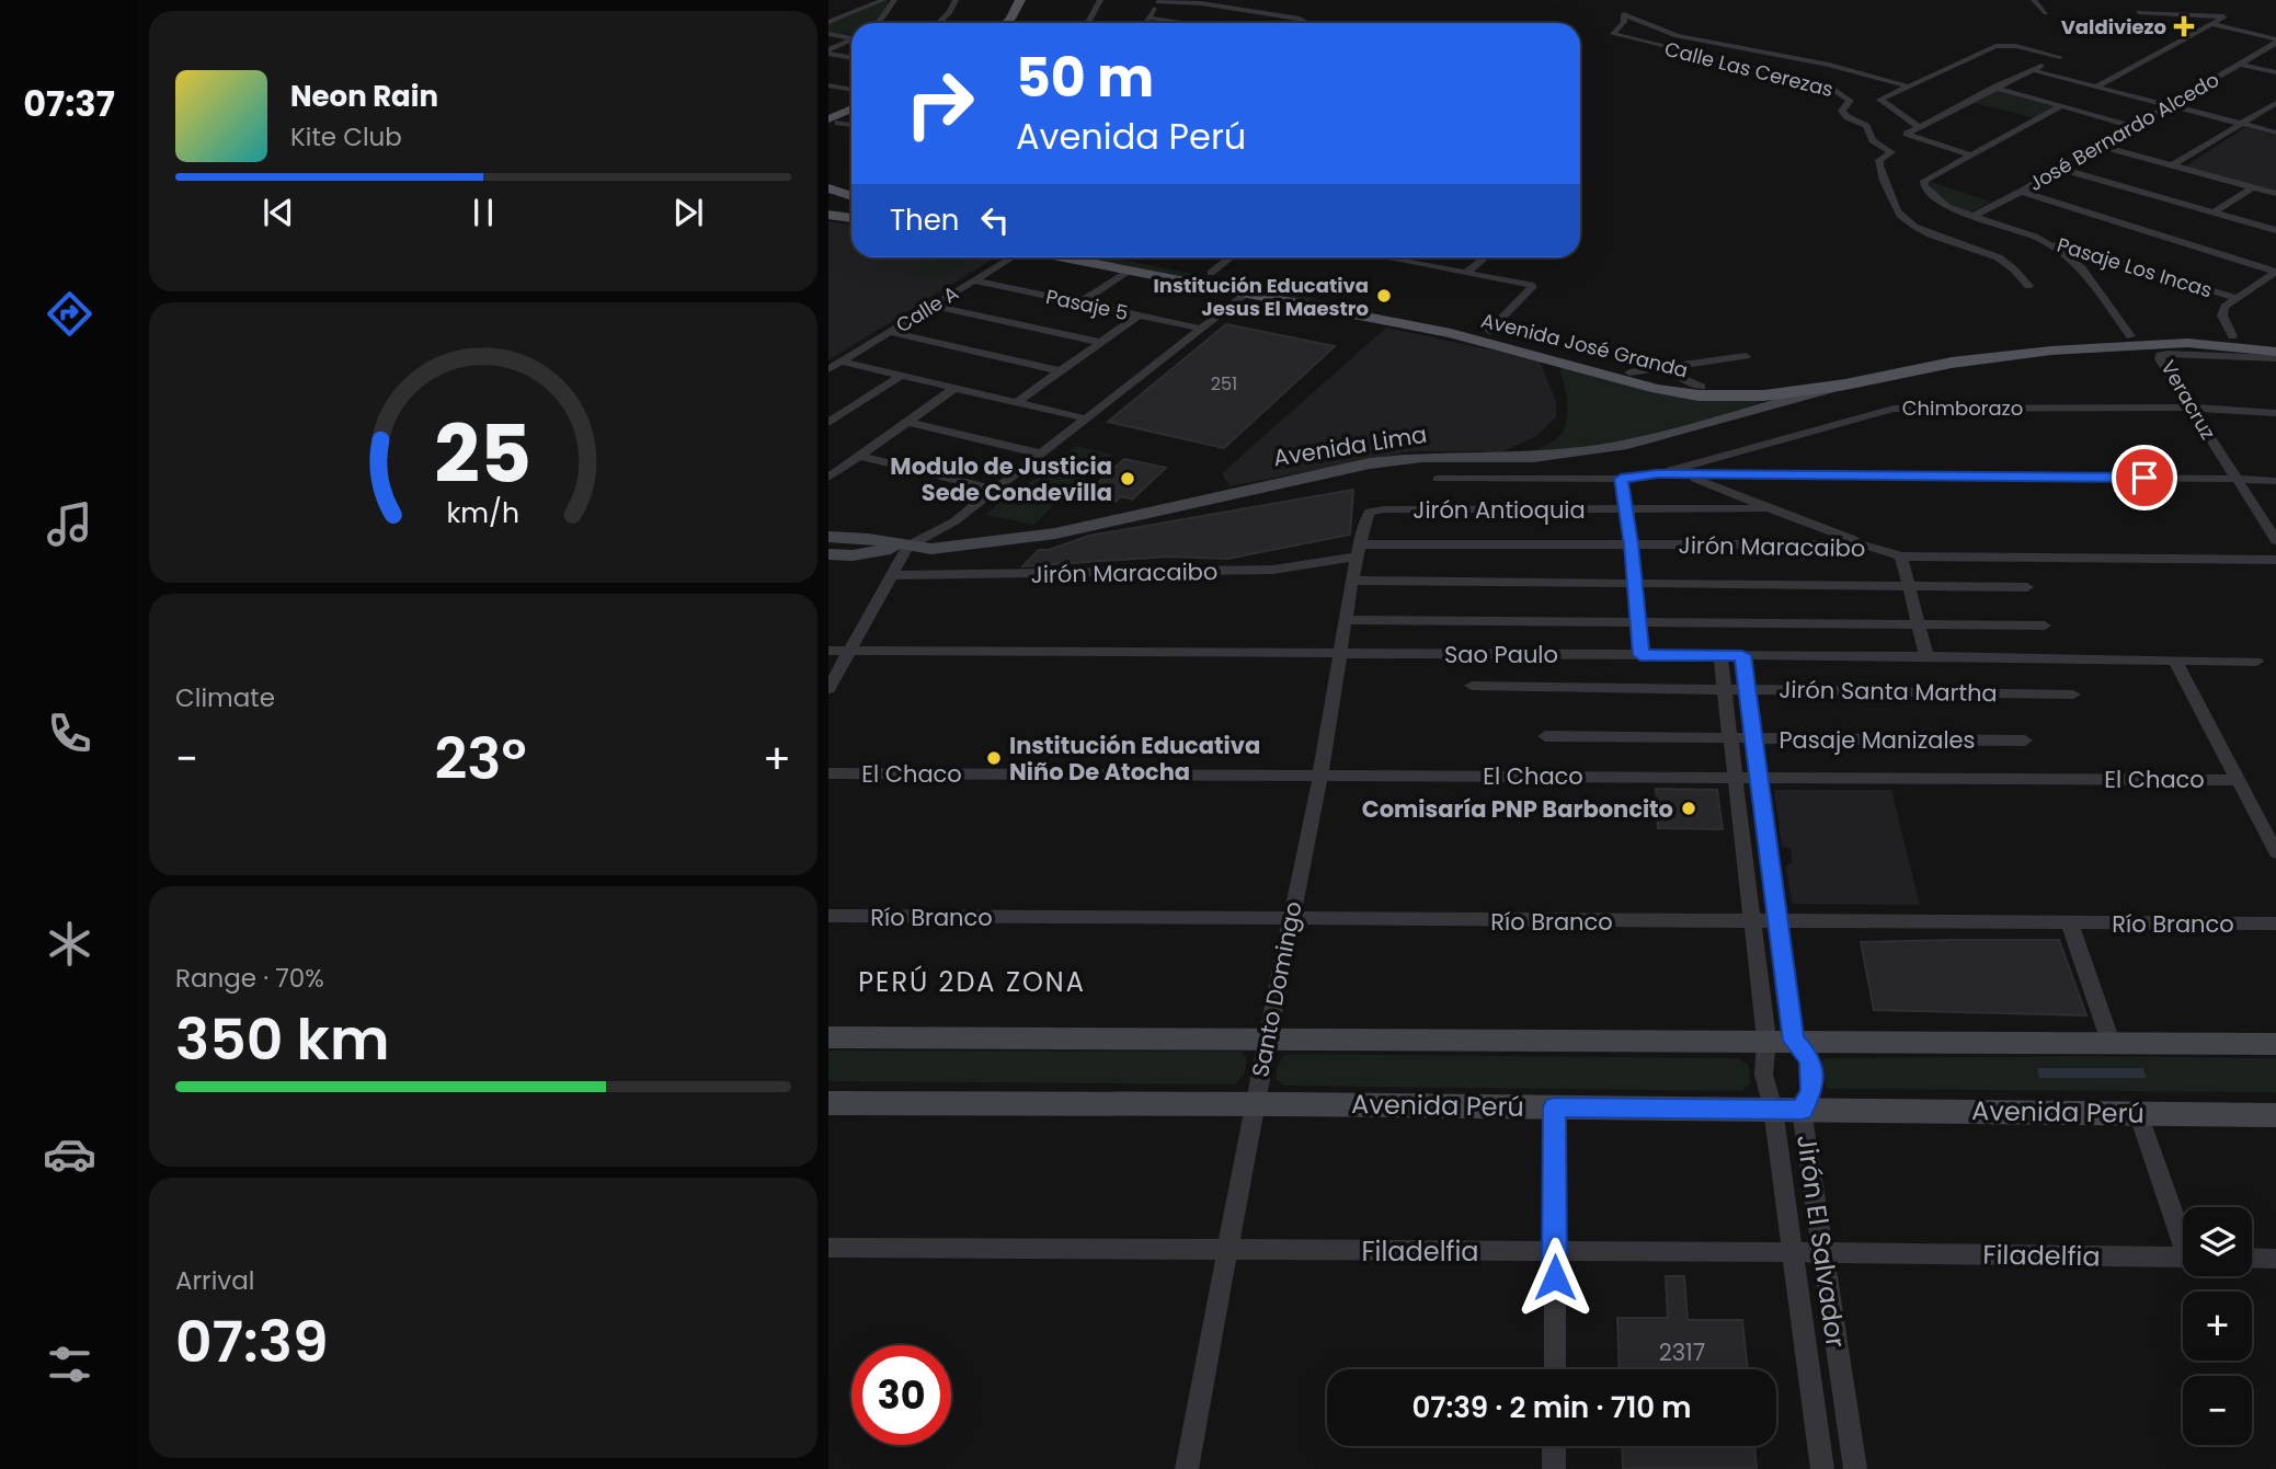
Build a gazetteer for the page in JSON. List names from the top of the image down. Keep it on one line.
{"streets":{"main road":["Avenida José Granda","Avenida Lima","Avenida Perú"],"street":["Calle Las Cerezas","José Bernardo Alcedo","Pasaje Los Incas","Pasaje 5","Calle A","Veracruz","Chimborazo","Jirón Antioquia","Jirón Maracaibo","Sao Paulo","Jirón Santa Martha","Pasaje Manizales","El Chaco","Río Branco","Santo Domingo","Jirón El Salvador","Filadelfia"]},"crossings":[["José Bernardo Alcedo","Pasaje Los Incas"],["Pasaje Los Incas","Avenida José Granda"],["Pasaje 5","Calle A"],["Avenida José Granda","Avenida Lima"],["Veracruz","Chimborazo"],["Jirón Antioquia","Santo Domingo"],["Jirón Maracaibo","Santo Domingo"],["Sao Paulo","Santo Domingo"],["Sao Paulo","Jirón El Salvador"],["Jirón Santa Martha","Jirón El Salvador"],["Pasaje Manizales","Jirón El Salvador"],["El Chaco","Santo Domingo"],["El Chaco","Jirón El Salvador"],["Río Branco","Santo Domingo"],["Río Branco","Jirón El Salvador"],["Santo Domingo","Avenida Perú"],["Santo Domingo","Filadelfia"],["Avenida Perú","Jirón El Salvador"],["Jirón El Salvador","Filadelfia"]],"districts":["PERÚ 2DA ZONA"],"places":{"health":["Valdiviezo"],"other":["Institución Educativa Jesus El Maestro","Modulo de Justicia Sede Condevilla","Institución Educativa Niño De Atocha","Comisaría PNP Barboncito"]},"house_numbers":["251","2317"],"page":{"tabs":"07:37","turn":["50 m","Avenida Perú"],"song":["Neon Rain","Kite Club"],"then":"Then","tile":["Climate",["Range · 70%","350 km"],["Arrival","07:39"]],"heat":["−","23°","+"],"map_buttons":["+","−"],"limit":"30","trip":"07:39 · 2 min · 710 m","gauge":["25","km/h"]}}
